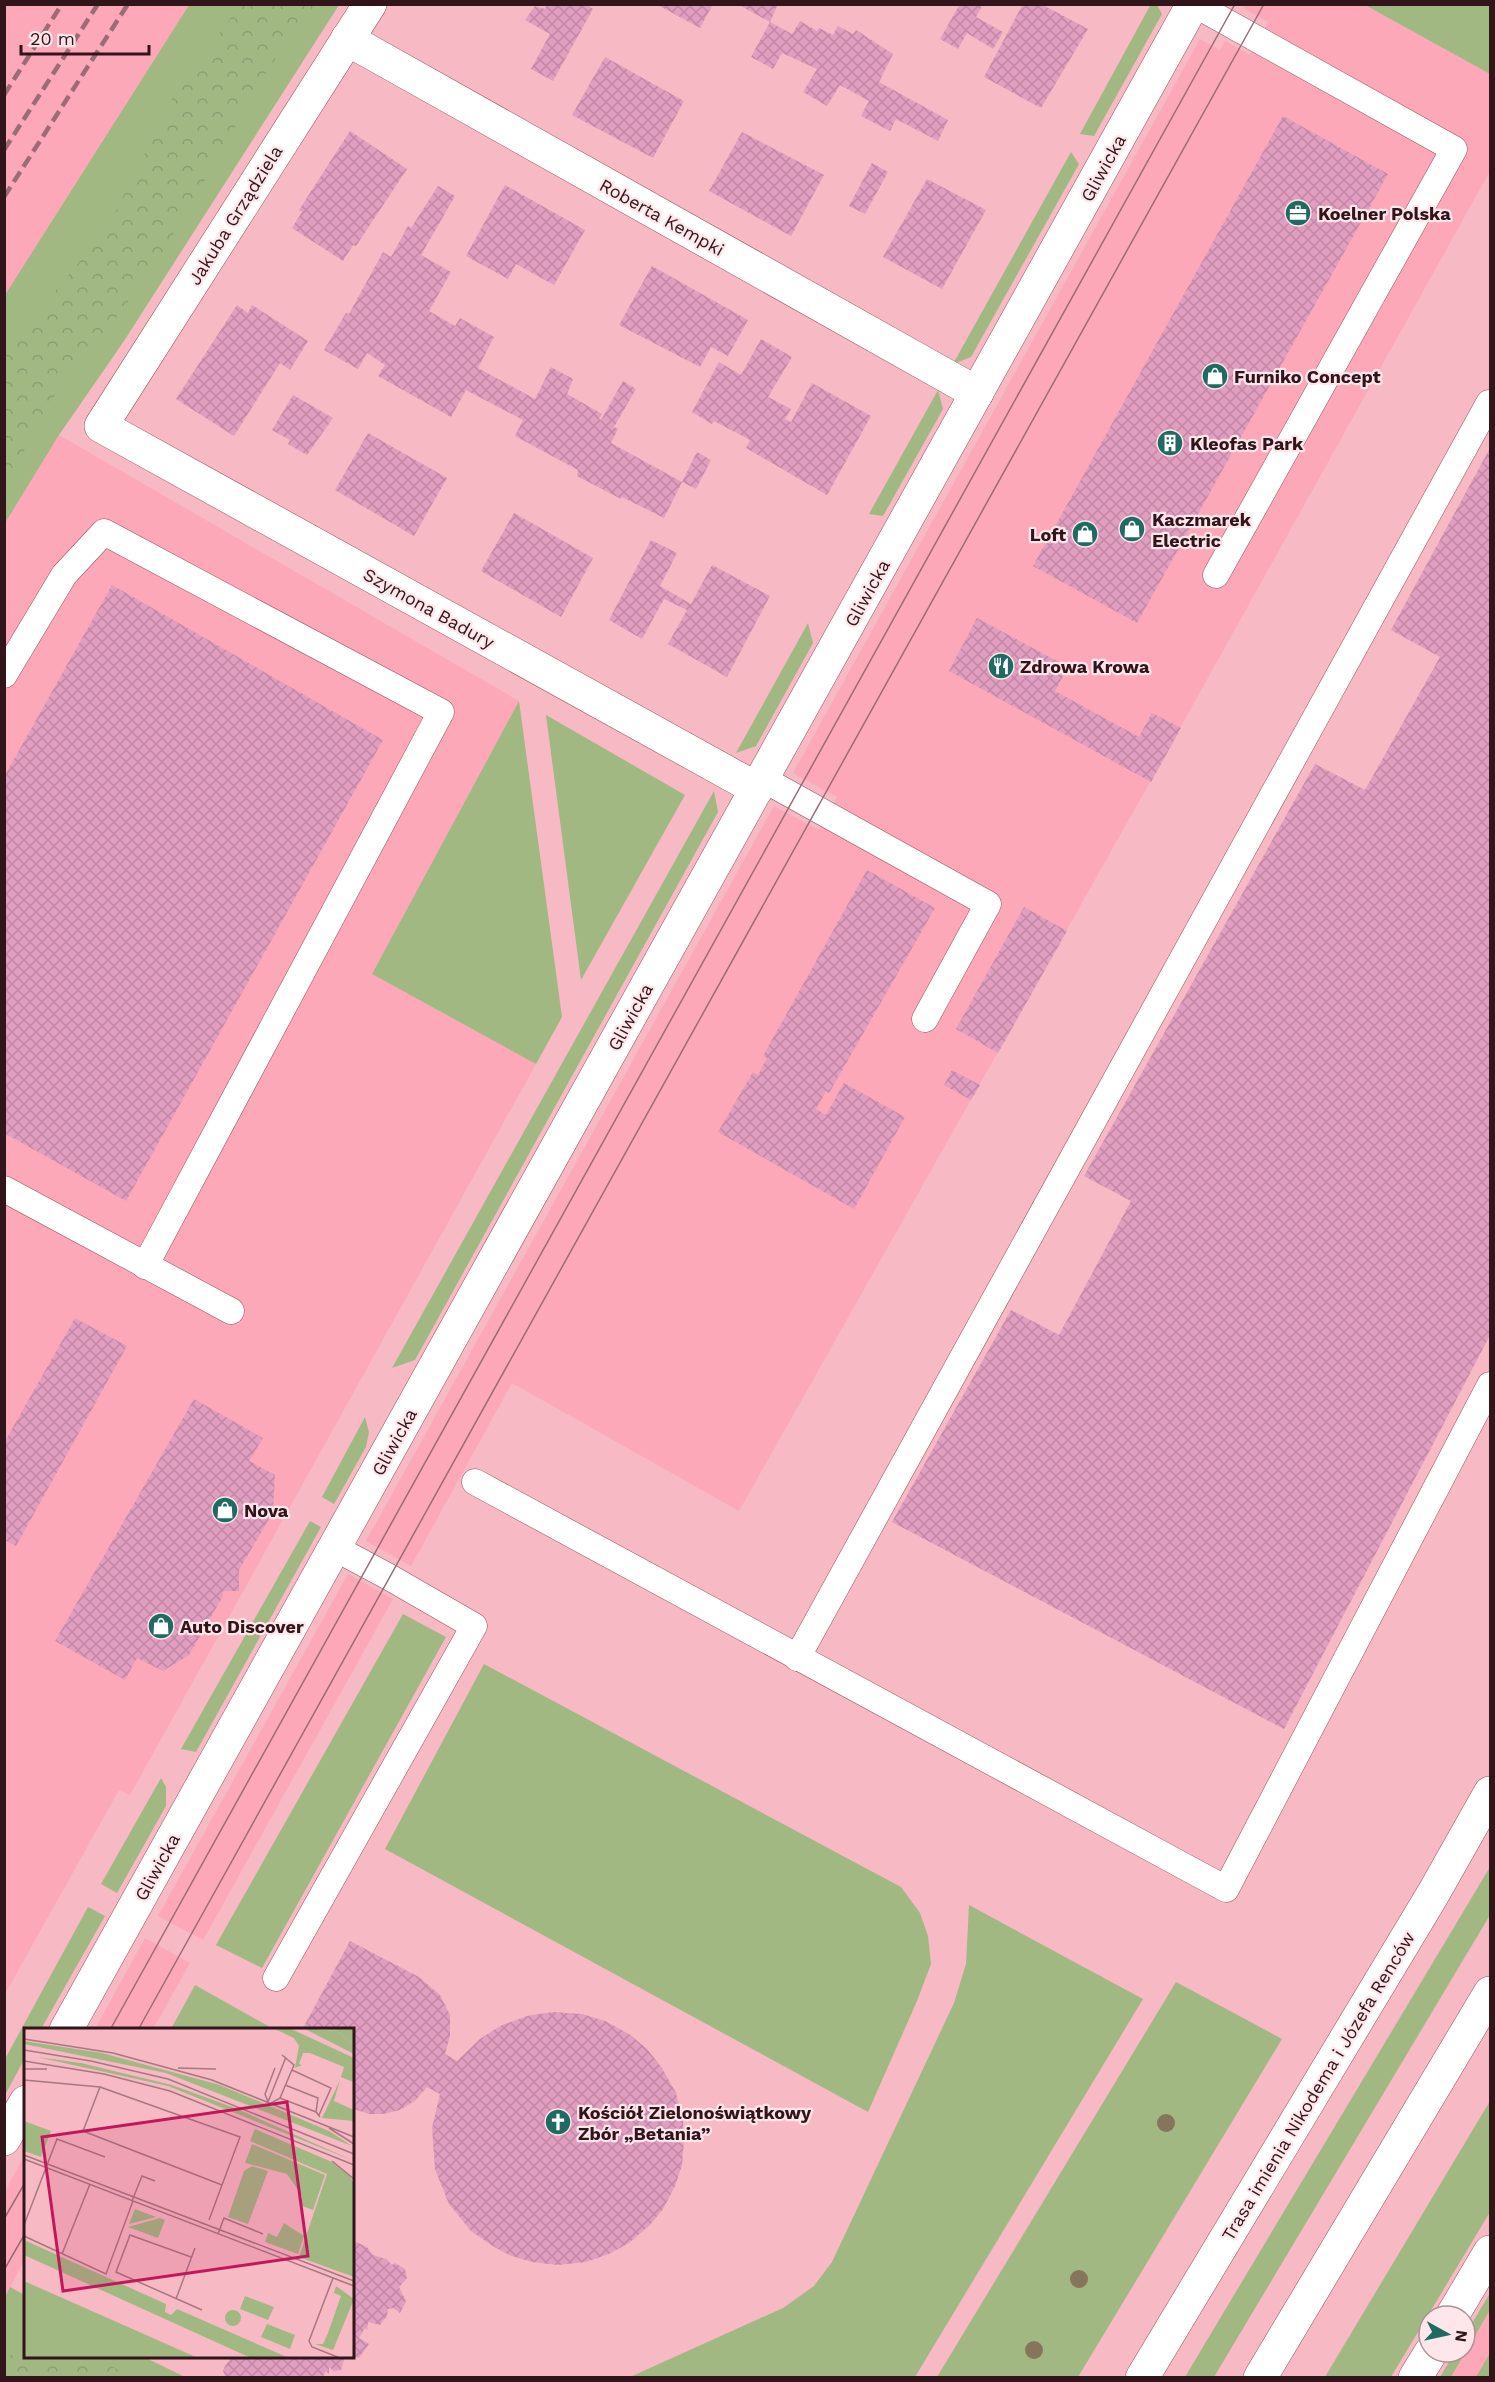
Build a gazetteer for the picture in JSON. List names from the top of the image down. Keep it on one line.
{"streets":{"street":["Gliwicka","Jakuba Grządziela","Roberta Kempki","Szymona Badury","Trasa imienia Nikodema i Józefa Renców"]},"crossings":[["Gliwicka","Roberta Kempki"],["Gliwicka","Szymona Badury"],["Jakuba Grządziela","Roberta Kempki"],["Jakuba Grządziela","Szymona Badury"]],"places":{"office":["Koelner Polska"],"shop":["Furniko Concept","Kaczmarek Electric","Loft","Nova","Auto Discover"],"building":["Kleofas Park"],"restaurant":["Zdrowa Krowa"],"church":["Kościół Zielonoświątkowy Zbór „Betania”"]},"scale_bar":"20 m","north":"right"}
